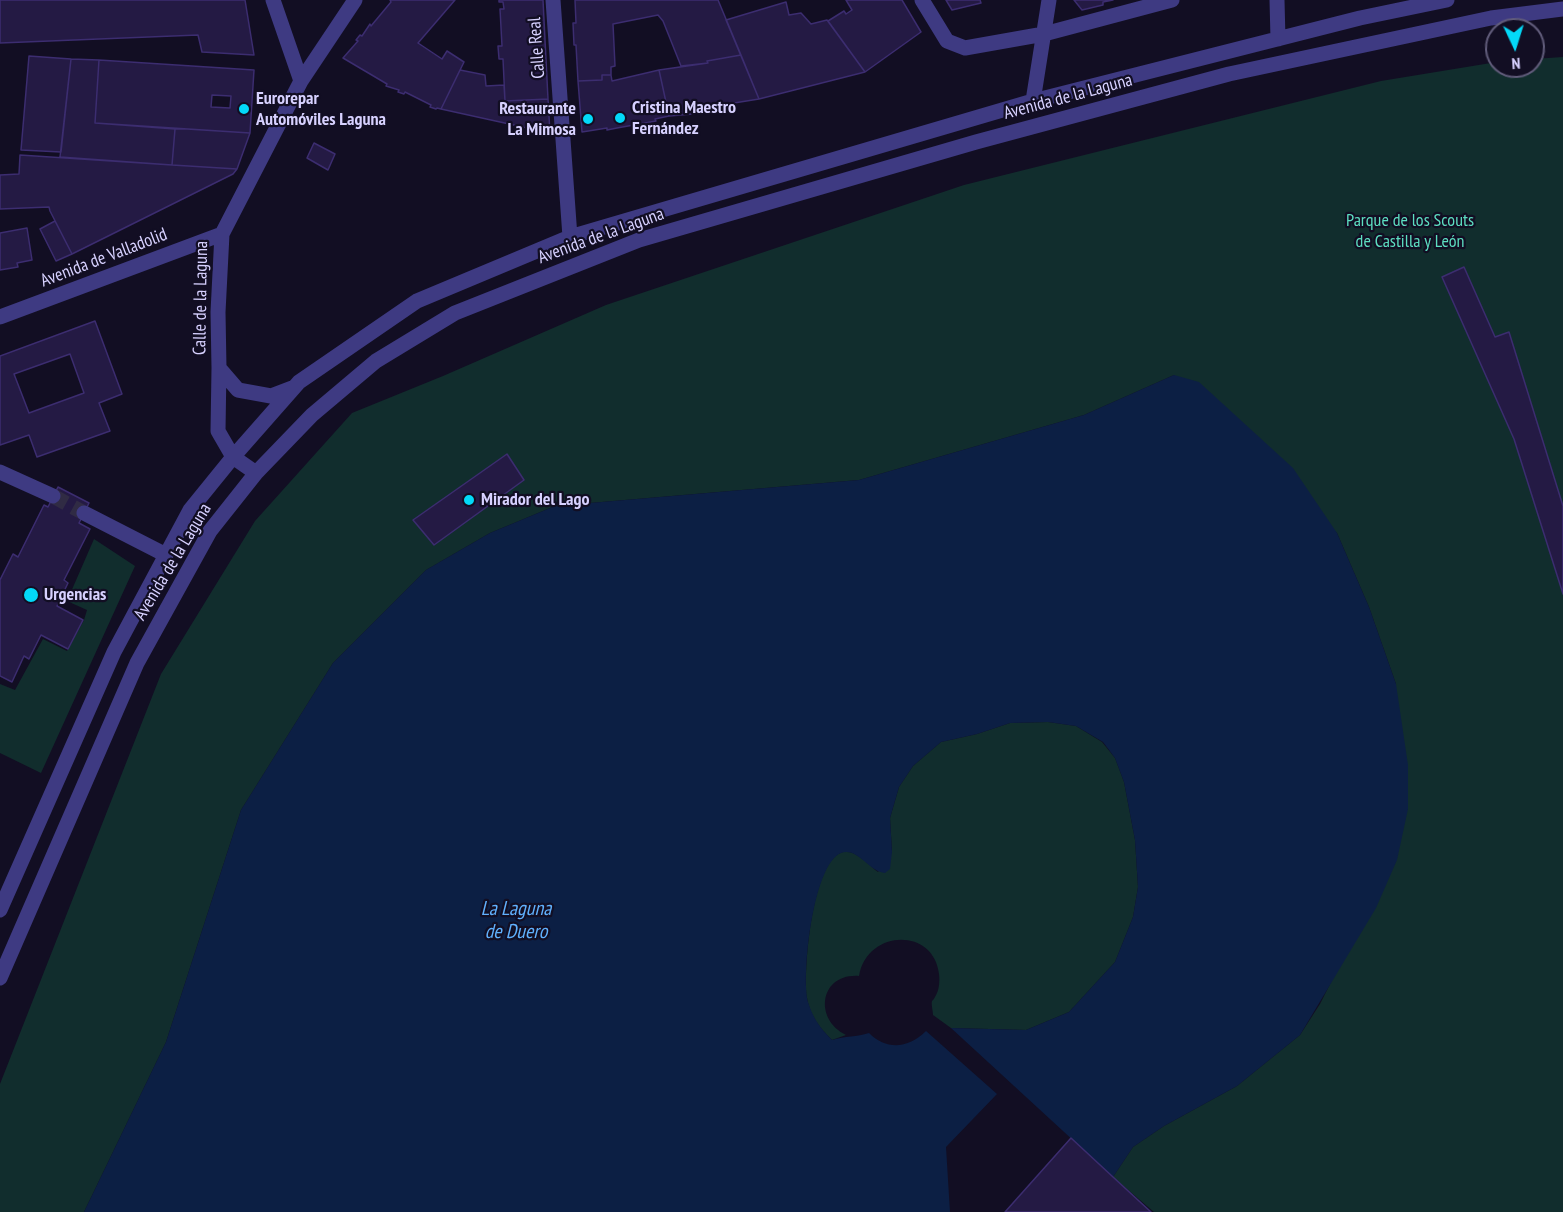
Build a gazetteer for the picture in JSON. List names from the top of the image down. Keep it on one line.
{"streets":{"street":["Calle Real","Avenida de la Laguna","Avenida de Valladolid","Calle de la Laguna"]},"crossings":[["Calle Real","Avenida de la Laguna"],["Avenida de la Laguna","Calle de la Laguna"],["Avenida de Valladolid","Calle de la Laguna"]],"water":["La Laguna de Duero"],"parks":["Parque de los Scouts de Castilla y León"],"places":["Eurorepar Automóviles Laguna","Cristina Maestro Fernández","Restaurante La Mimosa","Mirador del Lago","Urgencias"],"north":"bottom"}
